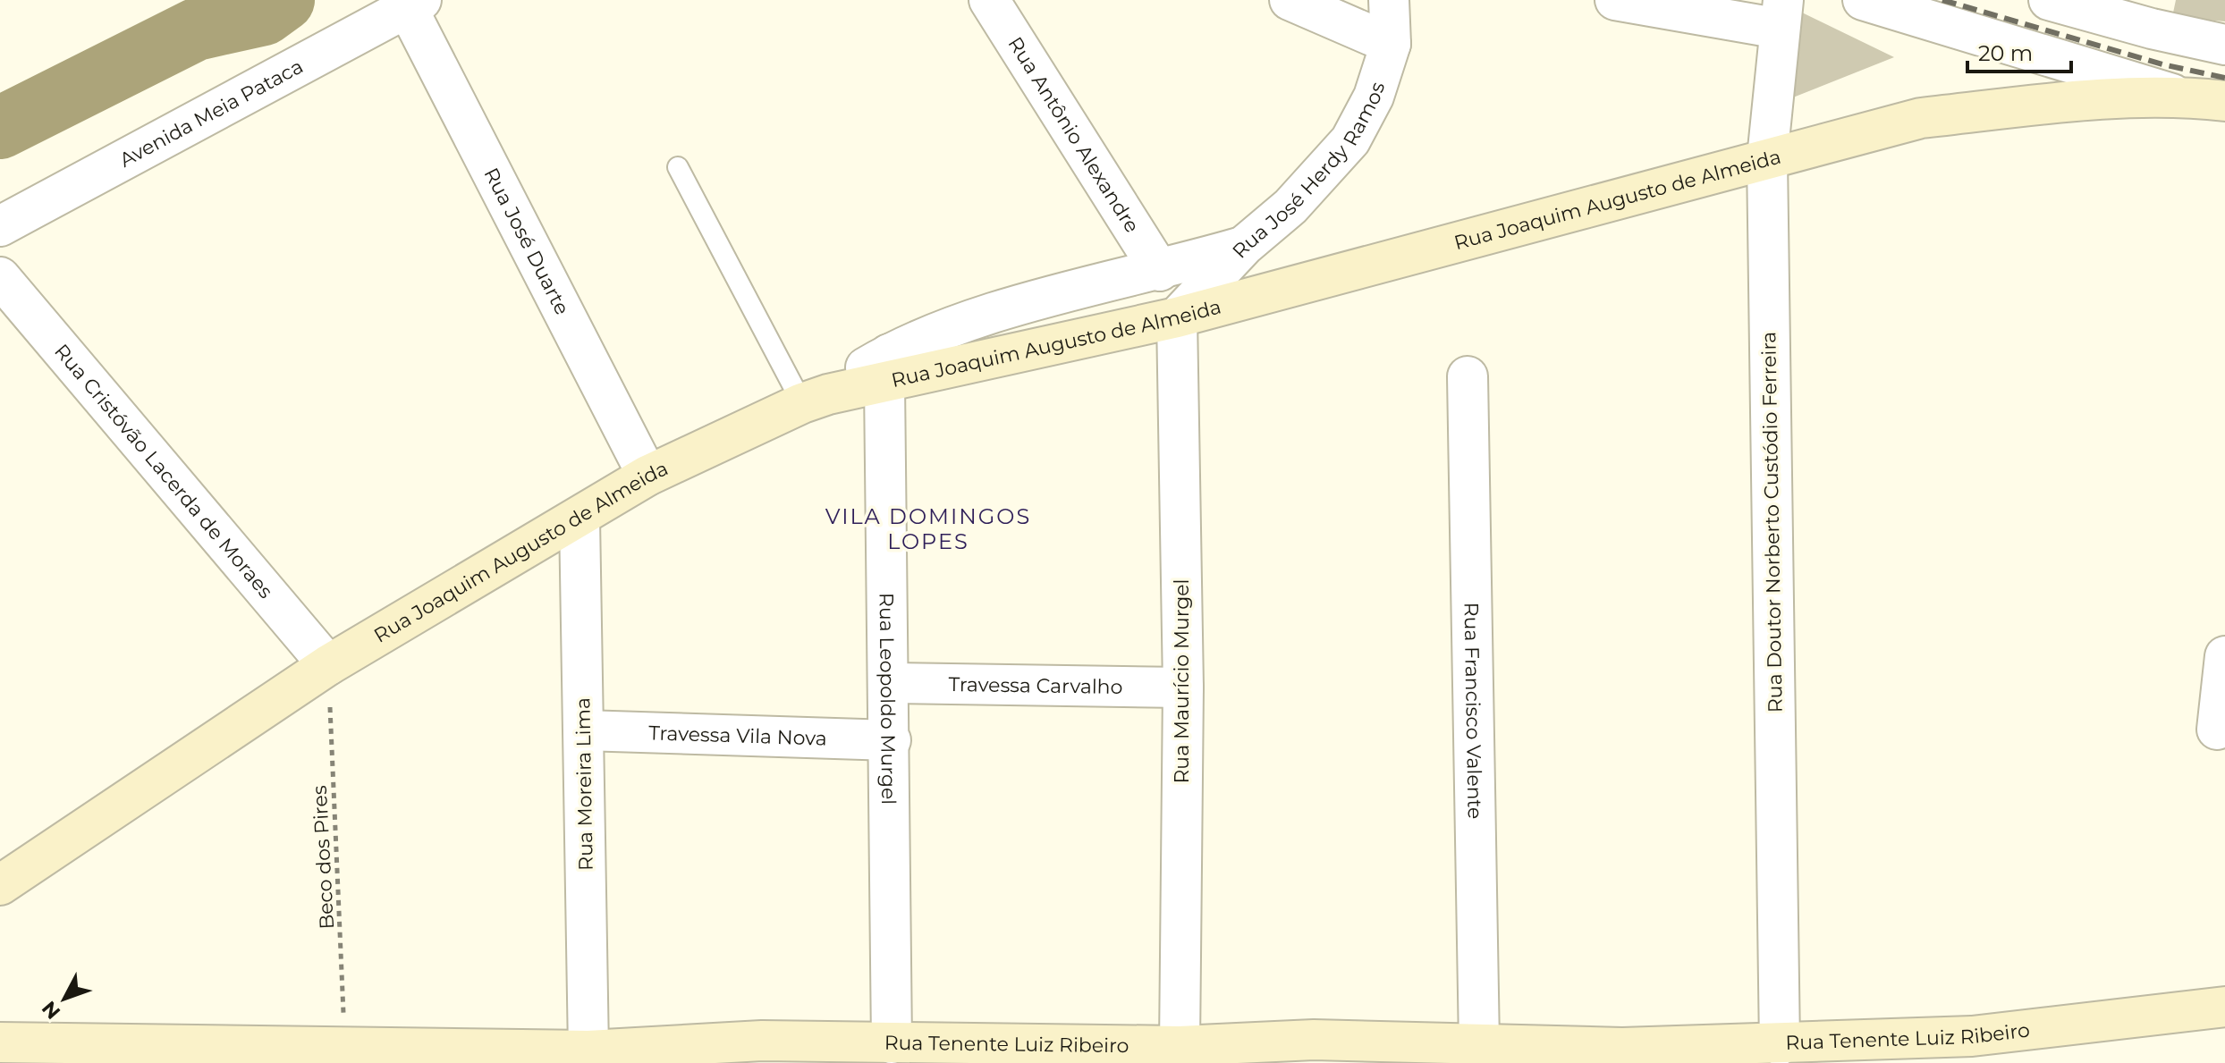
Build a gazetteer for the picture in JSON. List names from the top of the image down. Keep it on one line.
{"streets":{"main road":["Rua Joaquim Augusto de Almeida","Rua Tenente Luiz Ribeiro"],"street":["Avenida Meia Pataca","Rua Antônio Alexandre","Rua José Herdy Ramos","Rua José Duarte","Rua Cristóvão Lacerda de Moraes","Rua Doutor Norberto Custódio Ferreira","Rua Maurício Murgel","Travessa Carvalho","Rua Leopoldo Murgel","Rua Francisco Valente","Travessa Vila Nova","Rua Moreira Lima"],"path":["Beco dos Pires"]},"crossings":[["Avenida Meia Pataca","Rua José Duarte"],["Rua José Herdy Ramos","Rua Joaquim Augusto de Almeida"],["Rua José Herdy Ramos","Rua Maurício Murgel"],["Rua Joaquim Augusto de Almeida","Rua José Duarte"],["Rua Joaquim Augusto de Almeida","Rua Cristóvão Lacerda de Moraes"],["Rua Joaquim Augusto de Almeida","Rua Doutor Norberto Custódio Ferreira"],["Rua Joaquim Augusto de Almeida","Rua Maurício Murgel"],["Rua Joaquim Augusto de Almeida","Rua Leopoldo Murgel"],["Rua Joaquim Augusto de Almeida","Rua Moreira Lima"],["Rua Joaquim Augusto de Almeida","Beco dos Pires"],["Rua Cristóvão Lacerda de Moraes","Beco dos Pires"],["Rua Doutor Norberto Custódio Ferreira","Rua Tenente Luiz Ribeiro"],["Rua Maurício Murgel","Travessa Carvalho"],["Rua Maurício Murgel","Rua Tenente Luiz Ribeiro"],["Travessa Carvalho","Rua Leopoldo Murgel"],["Rua Leopoldo Murgel","Travessa Vila Nova"],["Rua Leopoldo Murgel","Rua Tenente Luiz Ribeiro"],["Rua Francisco Valente","Rua Tenente Luiz Ribeiro"],["Travessa Vila Nova","Rua Moreira Lima"],["Rua Moreira Lima","Rua Tenente Luiz Ribeiro"],["Beco dos Pires","Rua Tenente Luiz Ribeiro"]],"districts":["VILA DOMINGOS LOPES"],"scale_bar":"20 m","north":"bottom left"}
